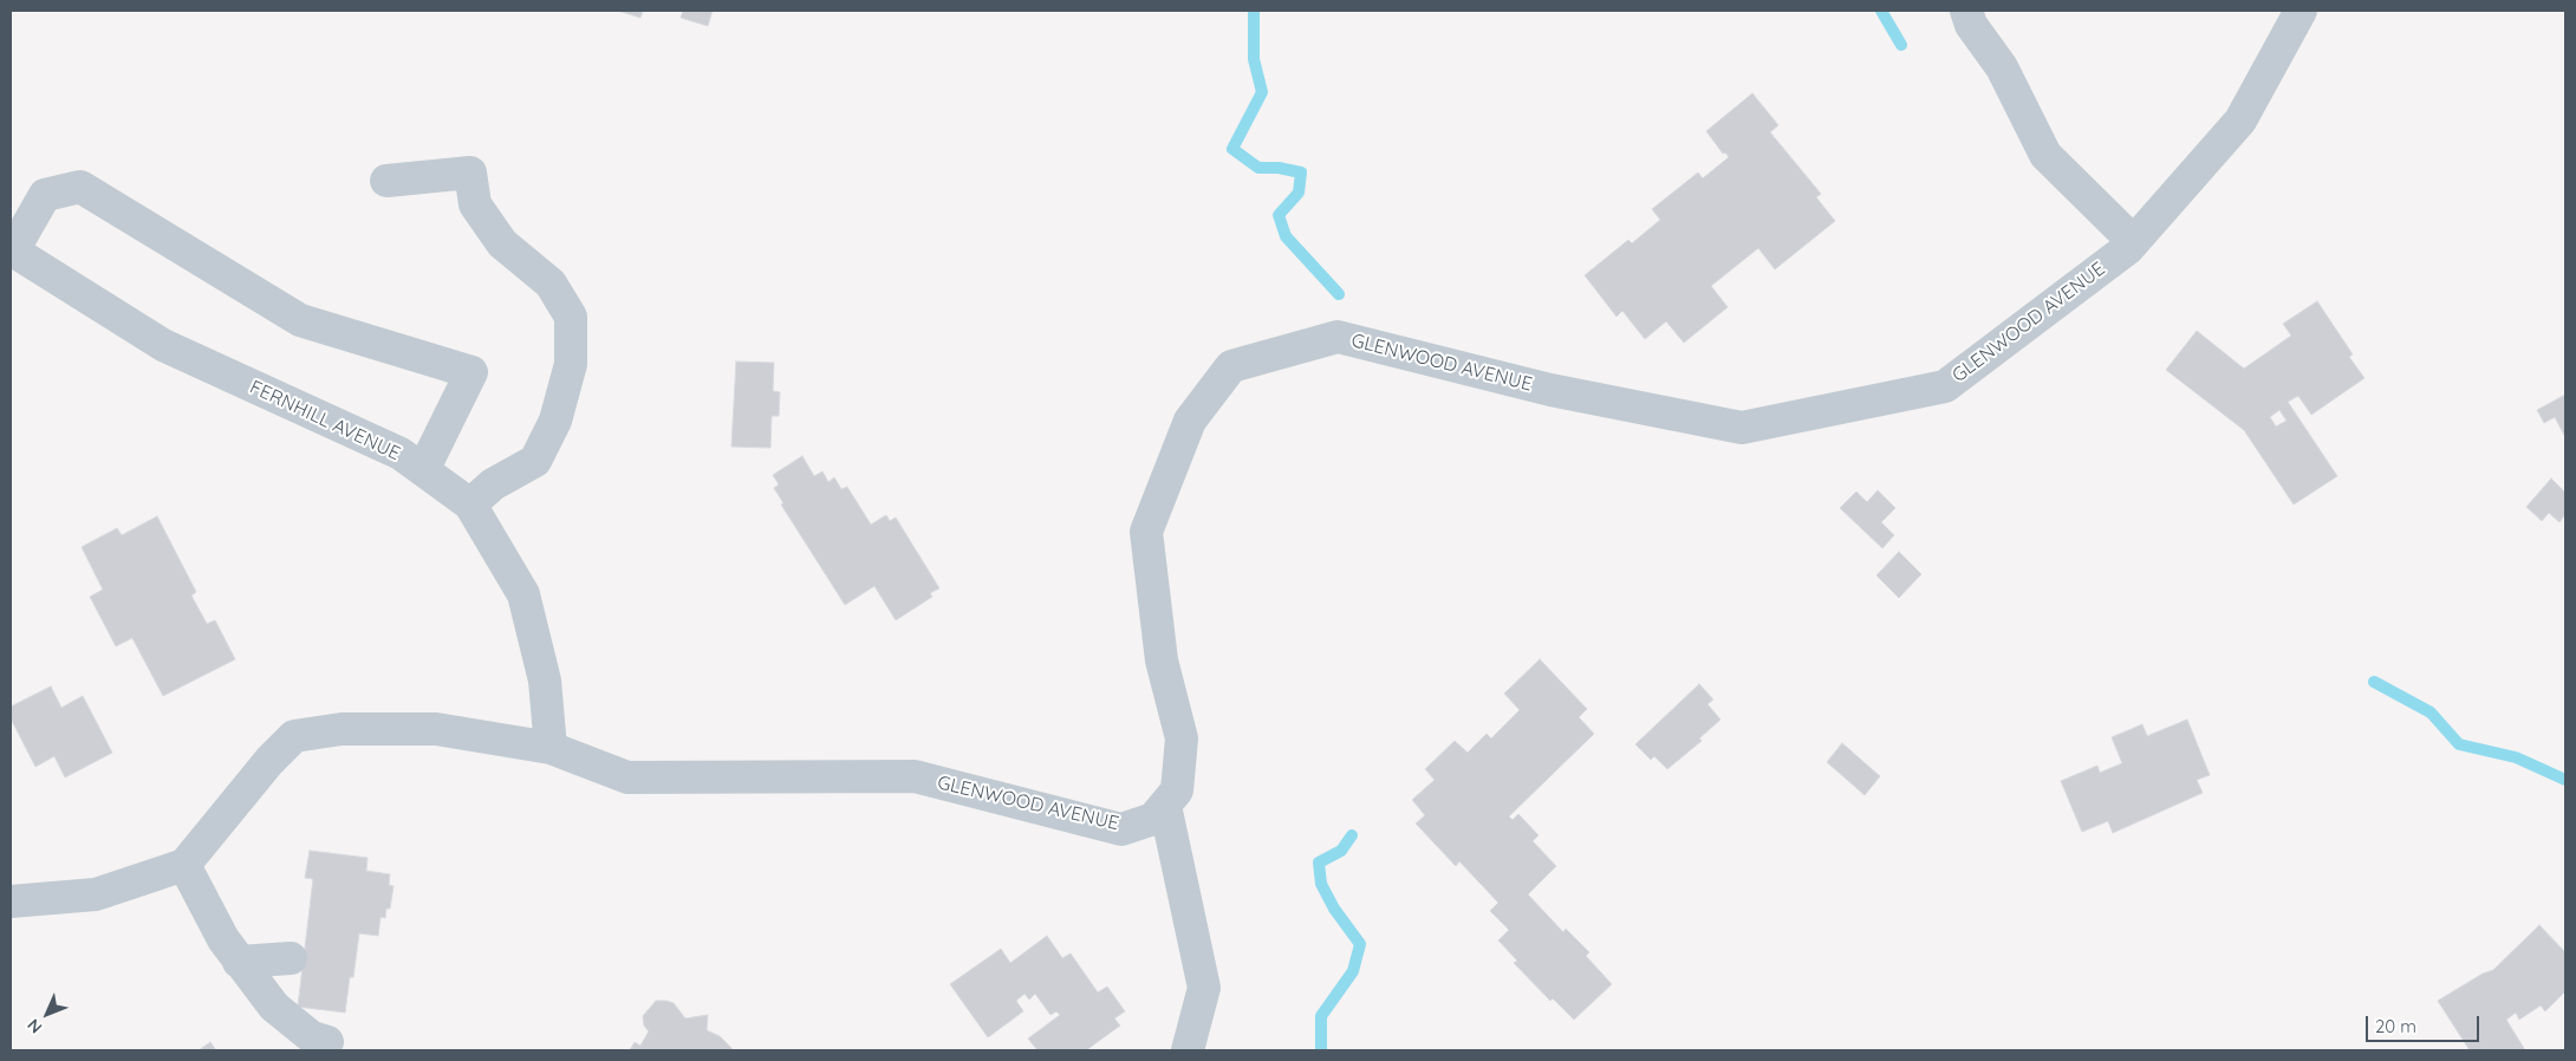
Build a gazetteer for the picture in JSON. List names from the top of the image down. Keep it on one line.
{"streets":{"street":["GLENWOOD AVENUE","FERNHILL AVENUE"]},"crossings":[["GLENWOOD AVENUE","FERNHILL AVENUE"]],"scale_bar":"20 m","north":"bottom left"}
